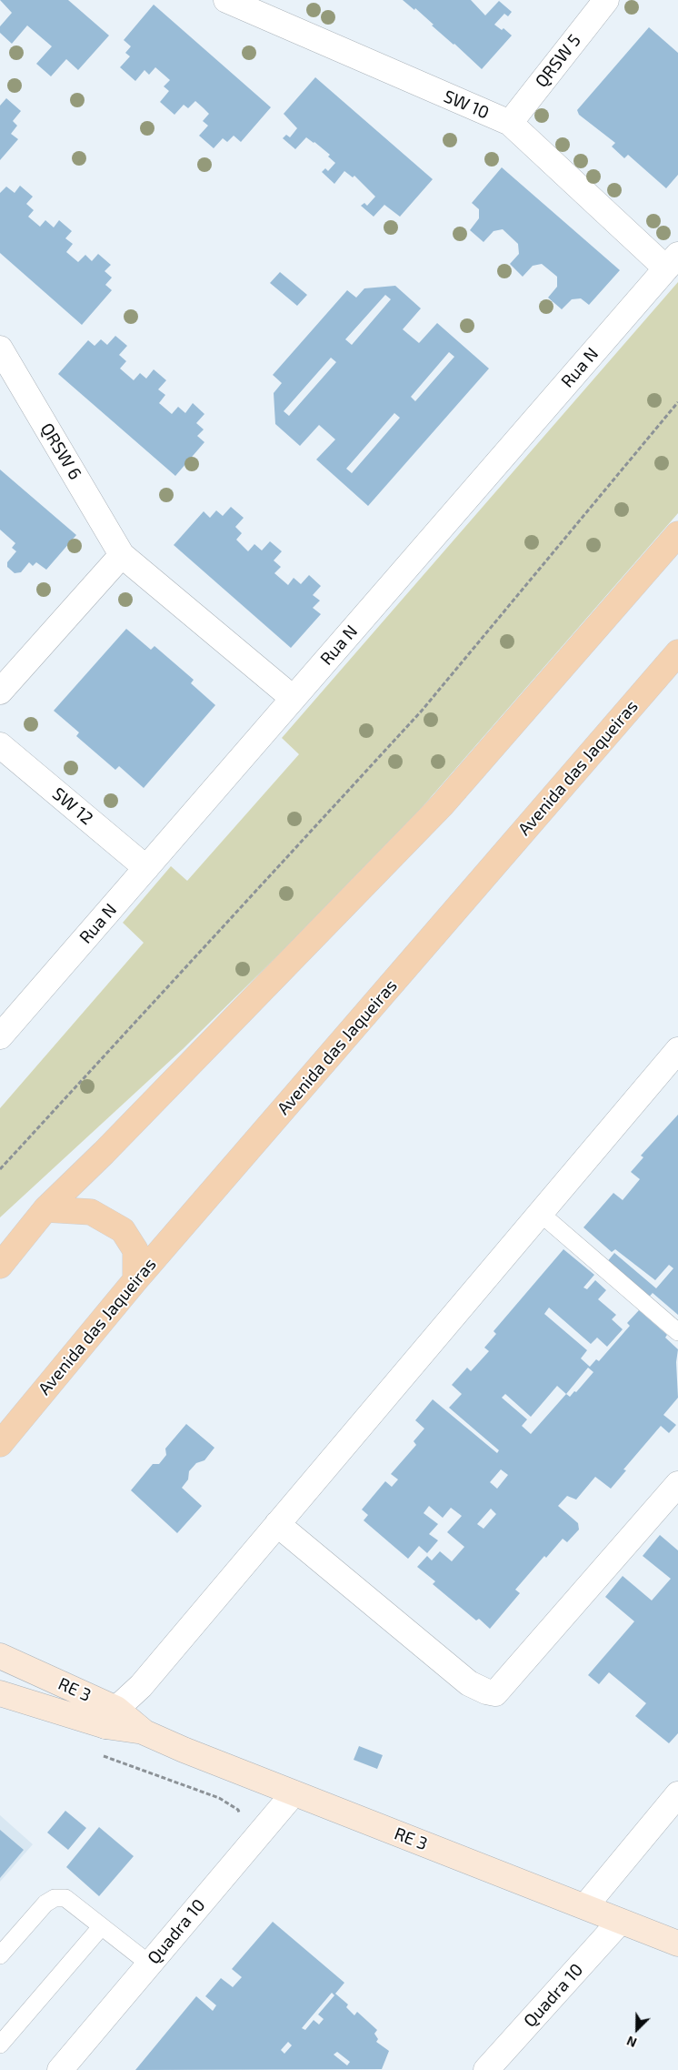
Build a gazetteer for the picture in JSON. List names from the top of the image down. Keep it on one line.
{"streets":{"main road":["Avenida das Jaqueiras"],"street":["QRSW 5","SW 10","Rua N","QRSW 6","SW 12","RE 3","Quadra 10"]},"crossings":[["QRSW 5","SW 10"],["SW 10","Rua N"],["Rua N","QRSW 6"],["Rua N","SW 12"],["RE 3","Quadra 10"]],"north":"bottom left"}
